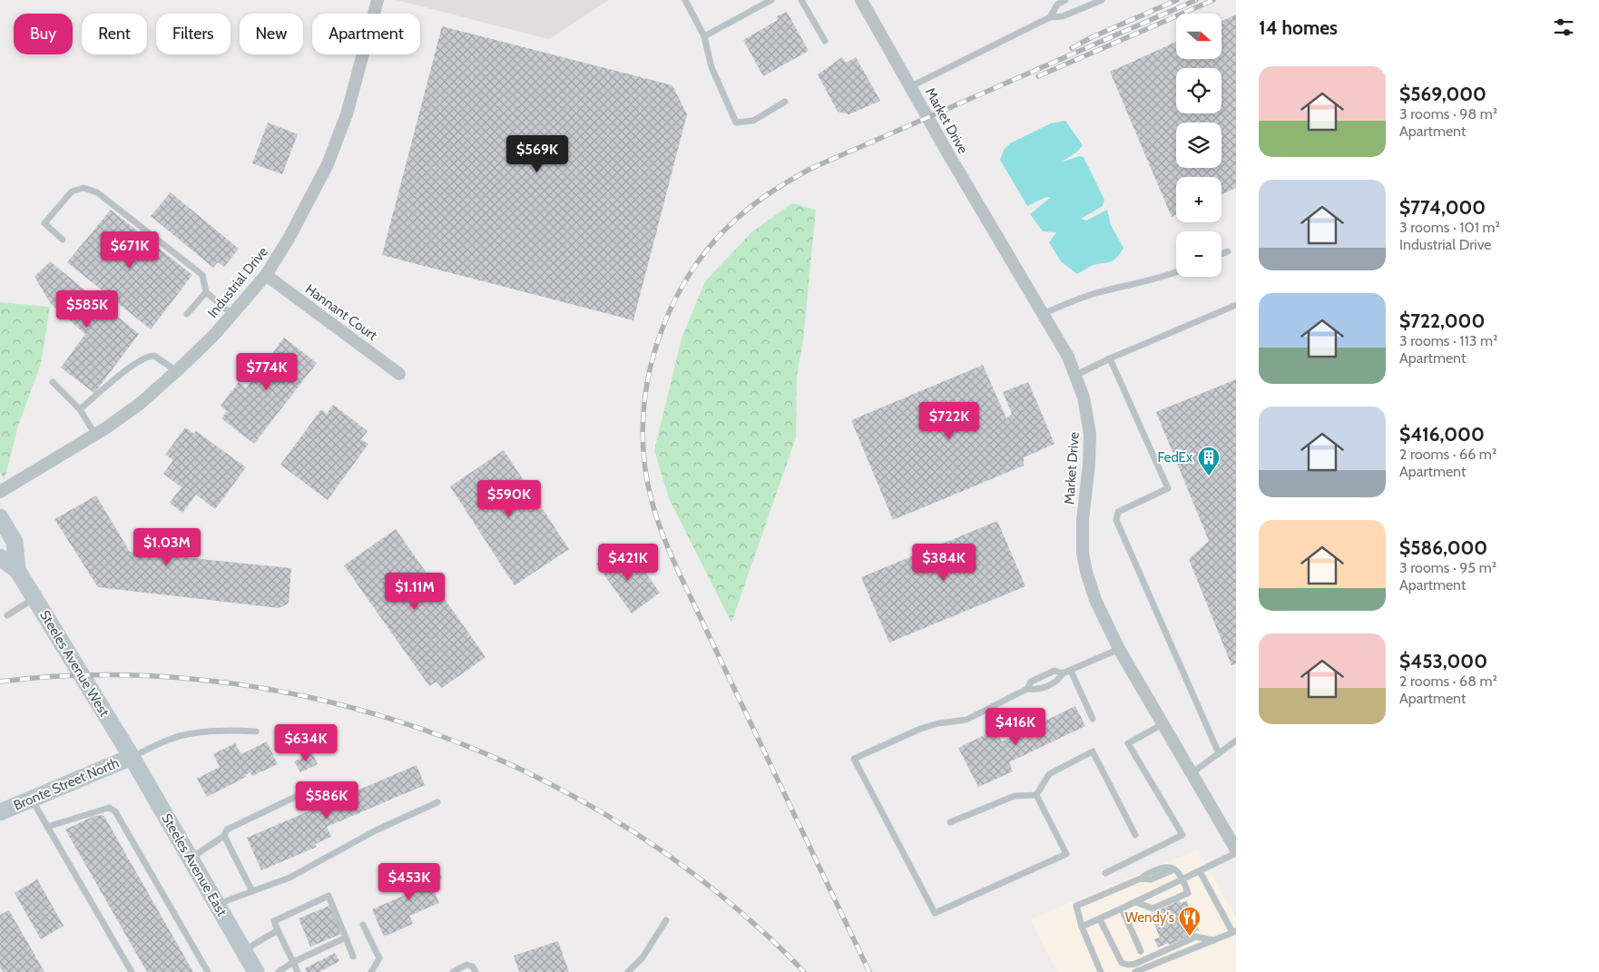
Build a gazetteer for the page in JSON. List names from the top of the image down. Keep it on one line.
{"streets":{"main road":["Steeles Avenue West","Bronte Street North","Steeles Avenue East"],"street":["Market Drive","Industrial Drive","Hannant Court"]},"crossings":[["Industrial Drive","Hannant Court"],["Steeles Avenue West","Bronte Street North"],["Steeles Avenue West","Steeles Avenue East"],["Bronte Street North","Steeles Avenue East"]],"places":{"building":["FedEx"],"restaurant":["Wendy's"]},"north":"right","page":{"heading":"14 homes","map_buttons":["+","−"],"chip":["Buy","Rent","Filters","New","Apartment"],"list":[{"name":"$569,000","note":"3 rooms · 98 m² · Apartment"},{"name":"$774,000","note":"3 rooms · 101 m² · Industrial Drive"},{"name":"$722,000","note":"3 rooms · 113 m² · Apartment"},{"name":"$416,000","note":"2 rooms · 66 m² · Apartment"},{"name":"$586,000","note":"3 rooms · 95 m² · Apartment"},{"name":"$453,000","note":"2 rooms · 68 m² · Apartment"}],"price":["$569K","$671K","$585K","$774K","$722K","$590K","$1.03M","$421K","$384K","$1.11M","$416K","$634K","$586K","$453K"]}}
